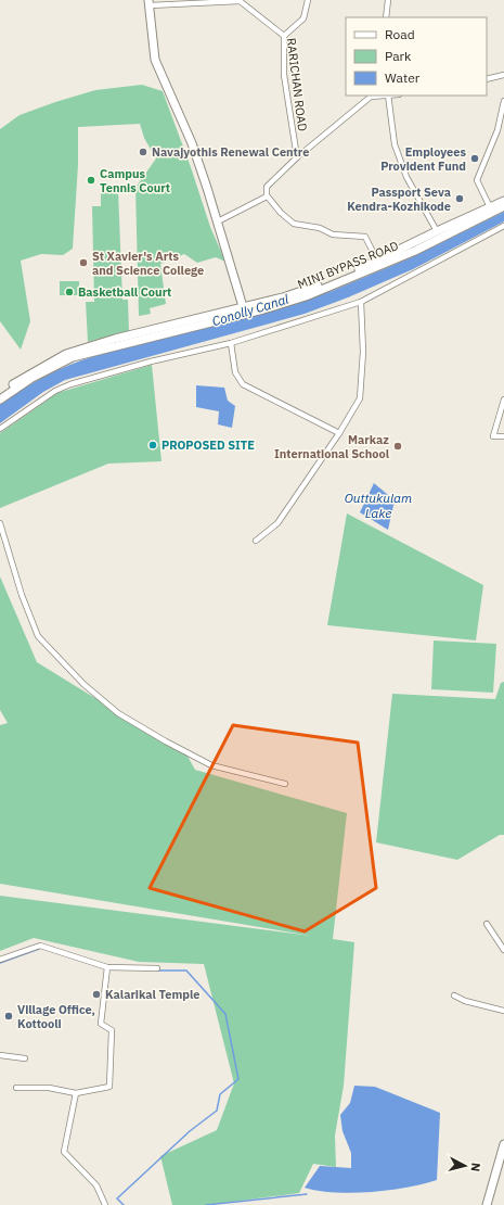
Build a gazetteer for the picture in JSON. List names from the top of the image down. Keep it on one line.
{"streets":{"main road":["MINI BYPASS ROAD"],"street":["RARICHAN ROAD"]},"water":["Conolly Canal","Outtukulam Lake"],"places":["Navajyothis Renewal Centre","Employees Provident Fund","Campus Tennis Court","Passport Seva Kendra-Kozhikode","St Xavier's Arts and Science College","Basketball Court","PROPOSED SITE","Markaz International School","Kalarikal Temple","Village Office, Kottooli"],"legend":["Road","Park","Water"],"north":"right"}
